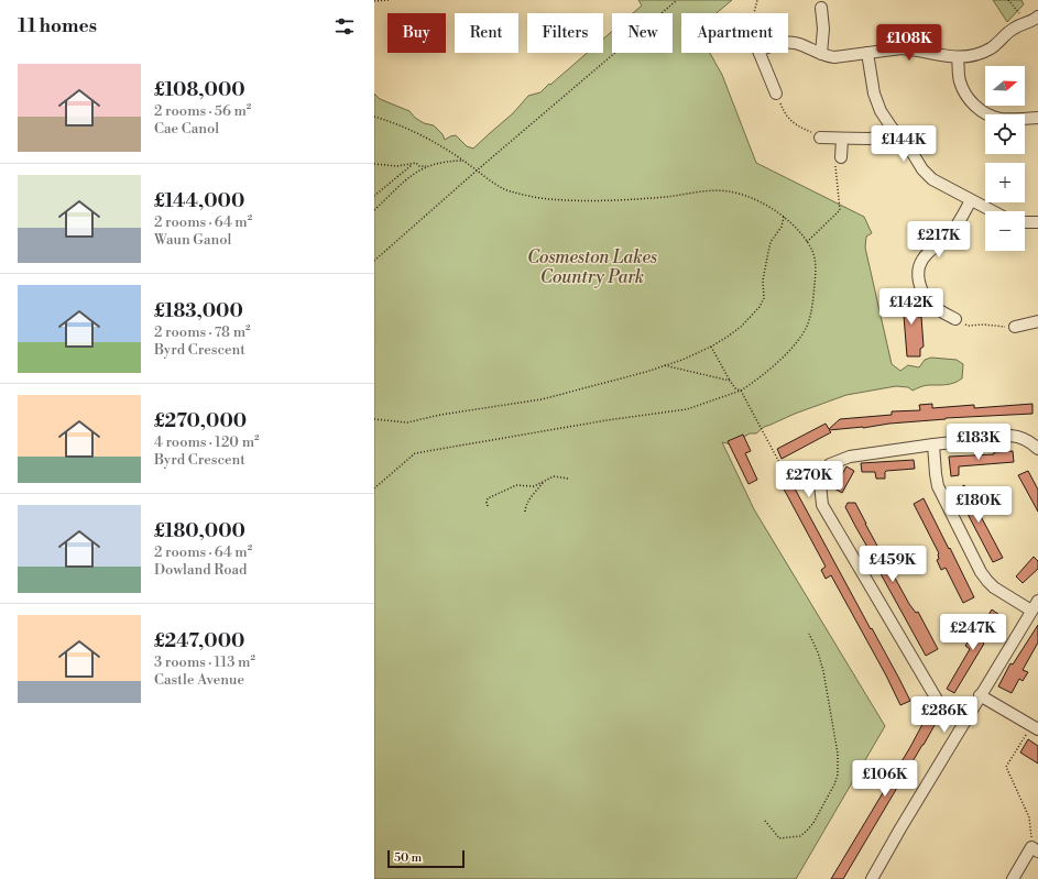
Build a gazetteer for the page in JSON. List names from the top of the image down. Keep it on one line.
{"parks":["Cosmeston Lakes Country Park"],"scale_bar":"50 m","north":"right","page":{"heading":"11 homes","chip":["Buy","Rent","Filters","New","Apartment"],"price":["£108K","£144K","£217K","£142K","£183K","£270K","£180K","£459K","£247K","£286K","£106K"],"list":[{"name":"£108,000","note":"2 rooms · 56 m² · Cae Canol"},{"name":"£144,000","note":"2 rooms · 64 m² · Waun Ganol"},{"name":"£183,000","note":"2 rooms · 78 m² · Byrd Crescent"},{"name":"£270,000","note":"4 rooms · 120 m² · Byrd Crescent"},{"name":"£180,000","note":"2 rooms · 64 m² · Dowland Road"},{"name":"£247,000","note":"3 rooms · 113 m² · Castle Avenue"}],"map_buttons":["+","−"],"scale":"50 m"}}
